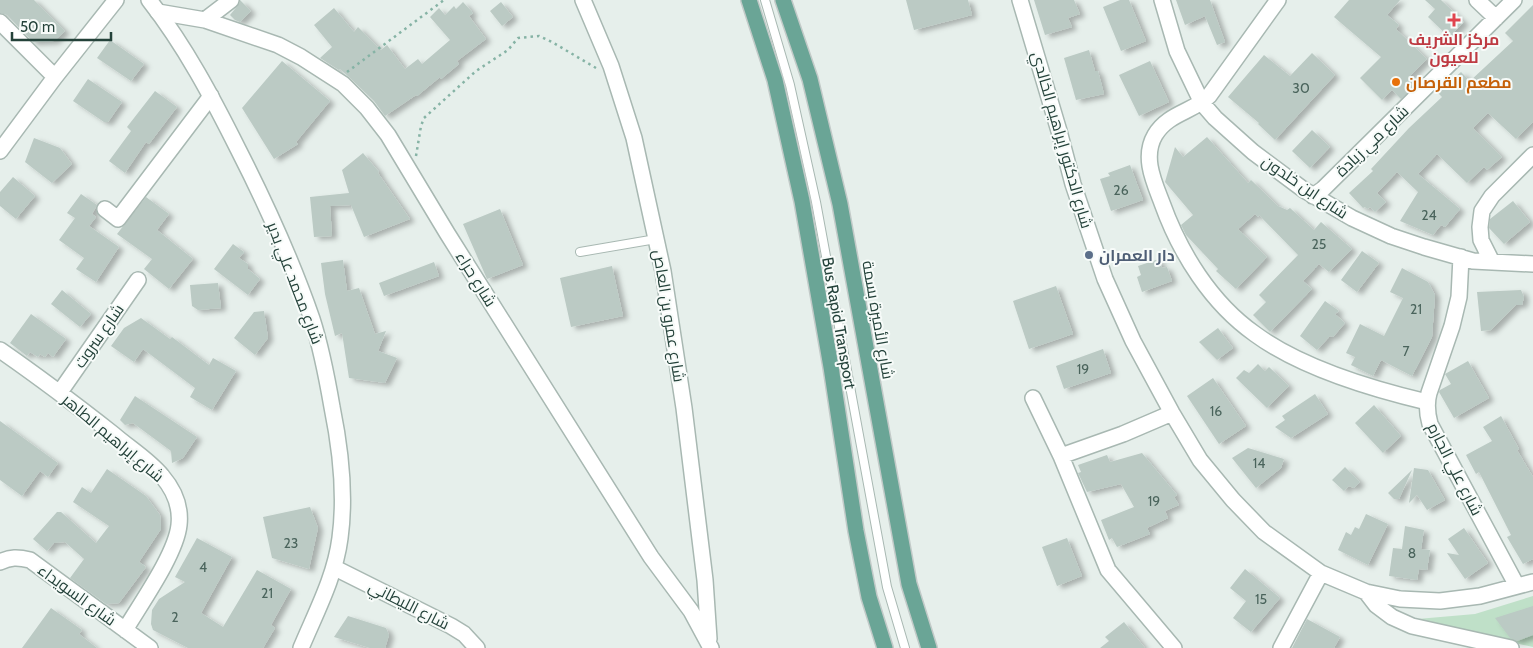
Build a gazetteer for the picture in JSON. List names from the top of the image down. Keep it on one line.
{"streets":{"main road":["شارع الأميرة بسمة"],"street":["شارع الدكتور إبراهيم الخالدي","شارع مي زيادة","شارع ابن خلدون","شارع حراء","شارع محمد علي بدير","شارع عمرو بن العاص","شارع سروت","شارع إبراهيم الطاهر","شارع علي الجارم","شارع السويداء","شارع الليطاني"],"lane":["Bus Rapid Transport"]},"crossings":[["شارع الدكتور إبراهيم الخالدي","شارع علي الجارم"],["شارع مي زيادة","شارع ابن خلدون"],["شارع ابن خلدون","شارع علي الجارم"],["شارع حراء","شارع محمد علي بدير"],["شارع حراء","شارع عمرو بن العاص"],["شارع محمد علي بدير","شارع الليطاني"],["شارع سروت","شارع إبراهيم الطاهر"],["شارع إبراهيم الطاهر","شارع السويداء"]],"places":{"health":["مركز الشريف للعيون"],"other":["مطعم القرصان","دار العمران"]},"house_numbers":["30","26","24","25","21","7","19","16","14","19","23","8","4","21","15","2"],"scale_bar":"50 m"}
